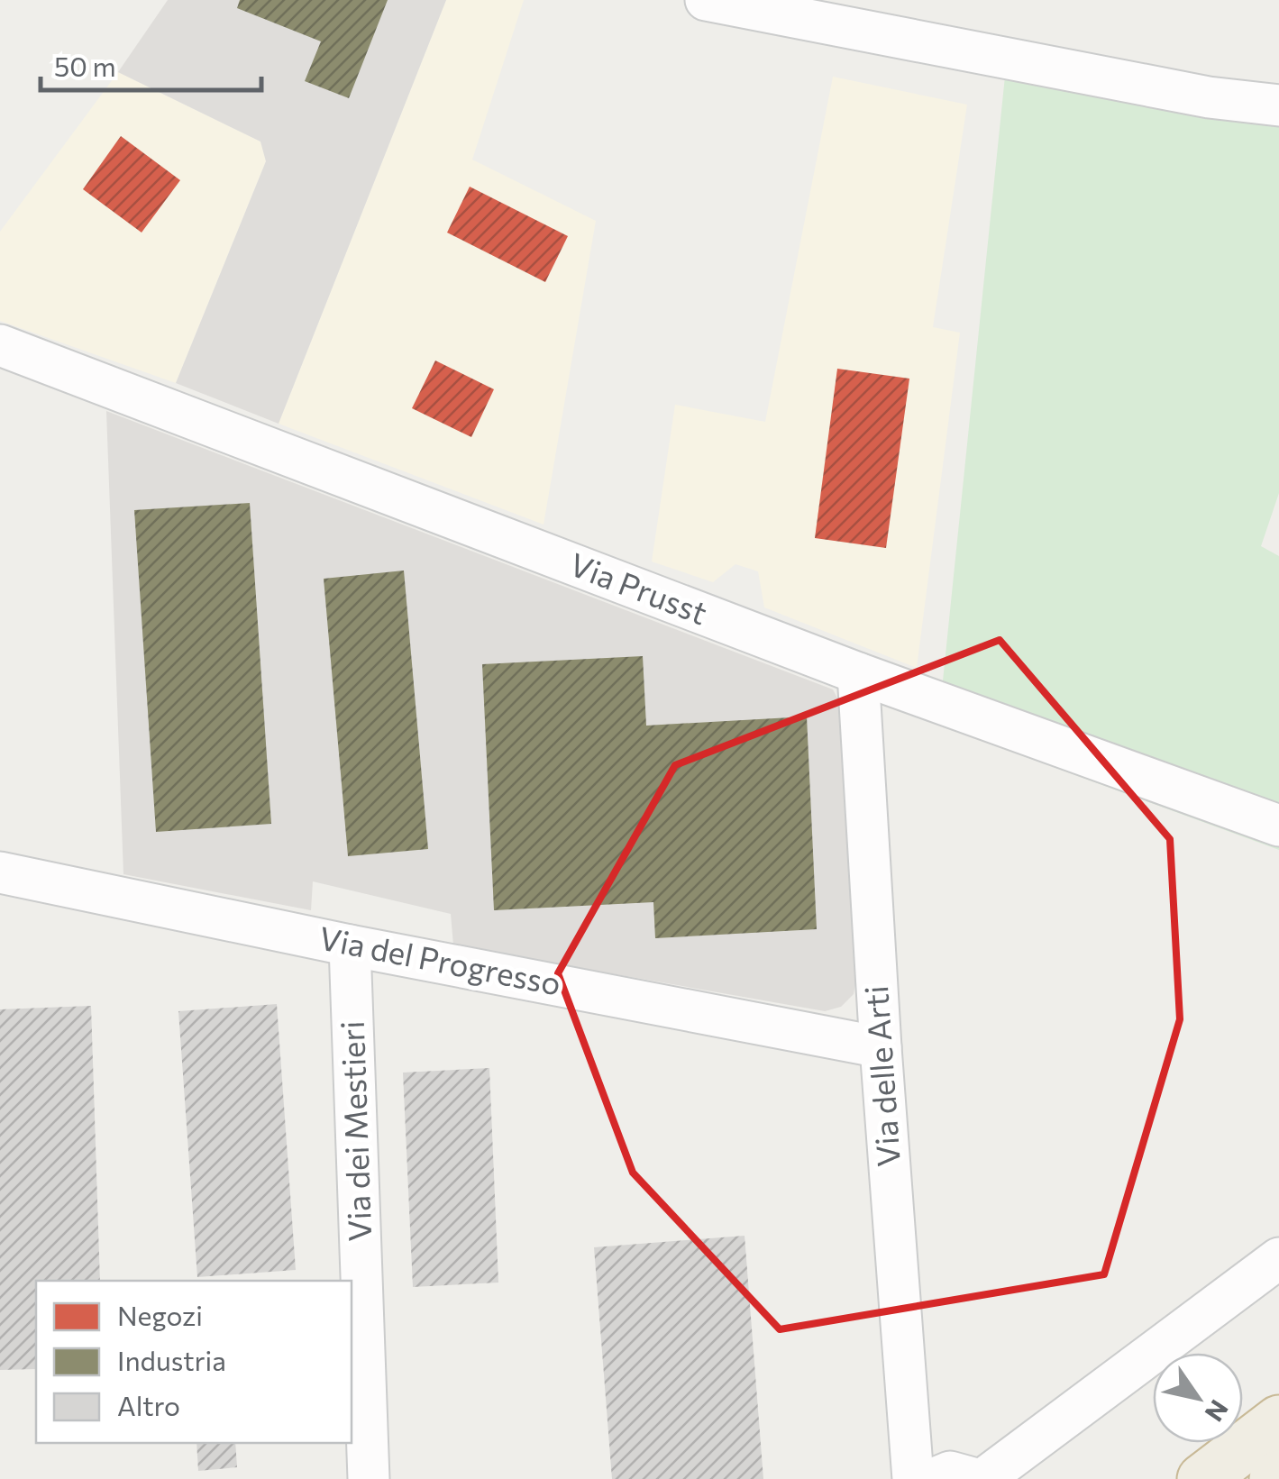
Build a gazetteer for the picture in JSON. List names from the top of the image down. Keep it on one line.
{"streets":{"street":["Via Prusst","Via del Progresso","Via delle Arti","Via dei Mestieri"]},"crossings":[["Via Prusst","Via delle Arti"],["Via del Progresso","Via delle Arti"],["Via del Progresso","Via dei Mestieri"]],"legend":["Negozi","Industria","Altro"],"scale_bar":"50 m","north":"bottom right"}
